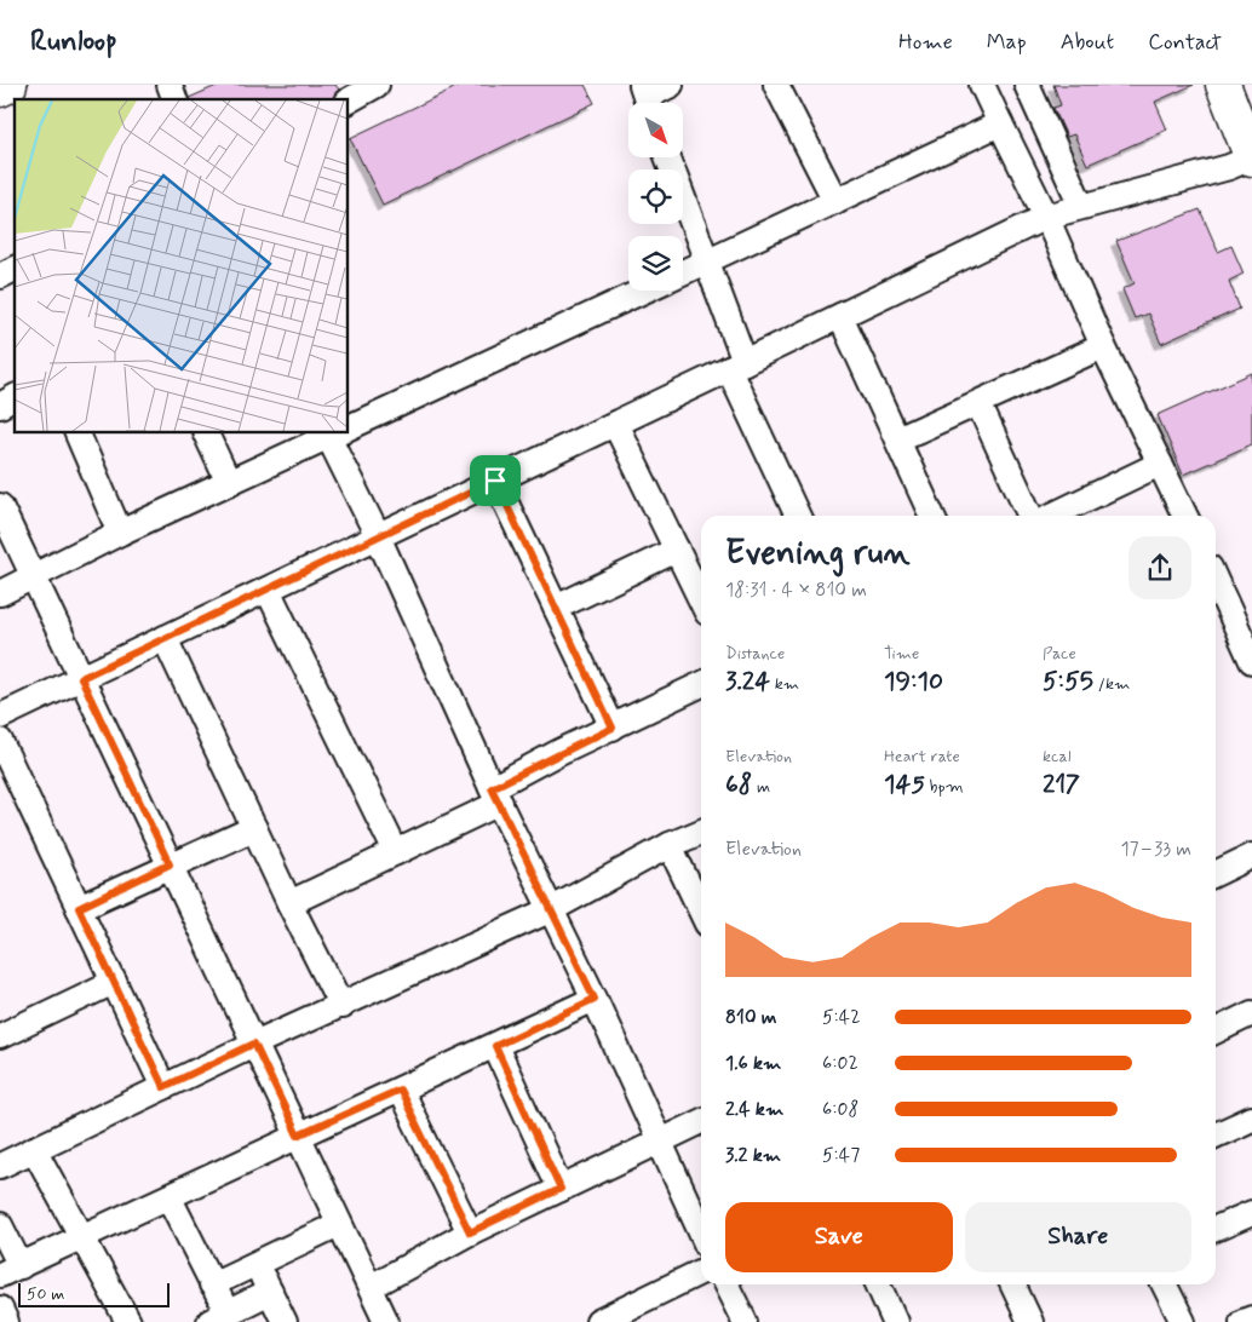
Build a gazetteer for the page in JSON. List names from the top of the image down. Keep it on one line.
{"scale_bar":"50 m","north":"bottom right","page":{"header":"Runloop","nav":["Home","Map","About","Contact"],"heading":["Evening run","18:31 · 4 × 810 m"],"stats":[["Distance","3.24 km"],["Time","19:10"],["Pace","5:55 /km"],["Elevation","68 m"],["Heart rate","145 bpm"],["kcal","217"]],"chart":["Elevation","17–33 m"],"list":[{"name":"810 m","note":"5:42"},{"name":"1.6 km","note":"6:02"},{"name":"2.4 km","note":"6:08"},{"name":"3.2 km","note":"5:47"}],"buttons":["Save","Share"],"scale":"50 m"}}
